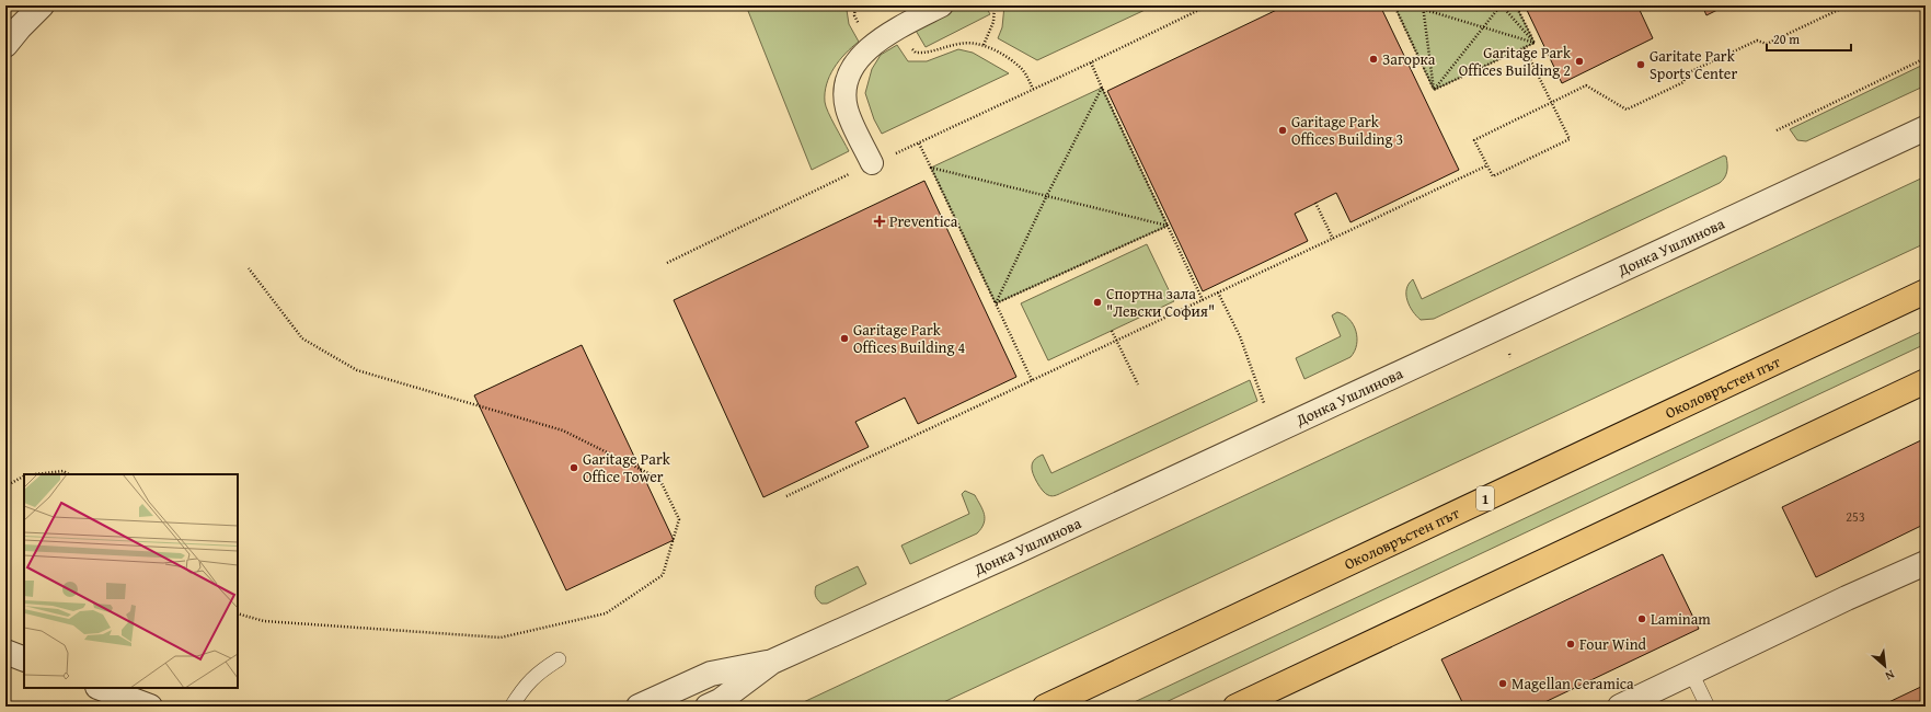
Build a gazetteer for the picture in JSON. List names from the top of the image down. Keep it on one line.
{"streets":{"highway":["Околовръстен път","1"],"street":["Донка Ушлинова"]},"places":{"other":["Загорка","Garitage Park Offices Building 2","Garitate Park Sports Center","Garitage Park Offices Building 3","Спортна зала \"Левски София\"","Garitage Park Offices Building 4","Garitage Park Office Tower","Laminam","Four Wind","Magellan Ceramica"],"health":["Preventica"]},"house_numbers":["253"],"scale_bar":"20 m","north":"bottom right"}
